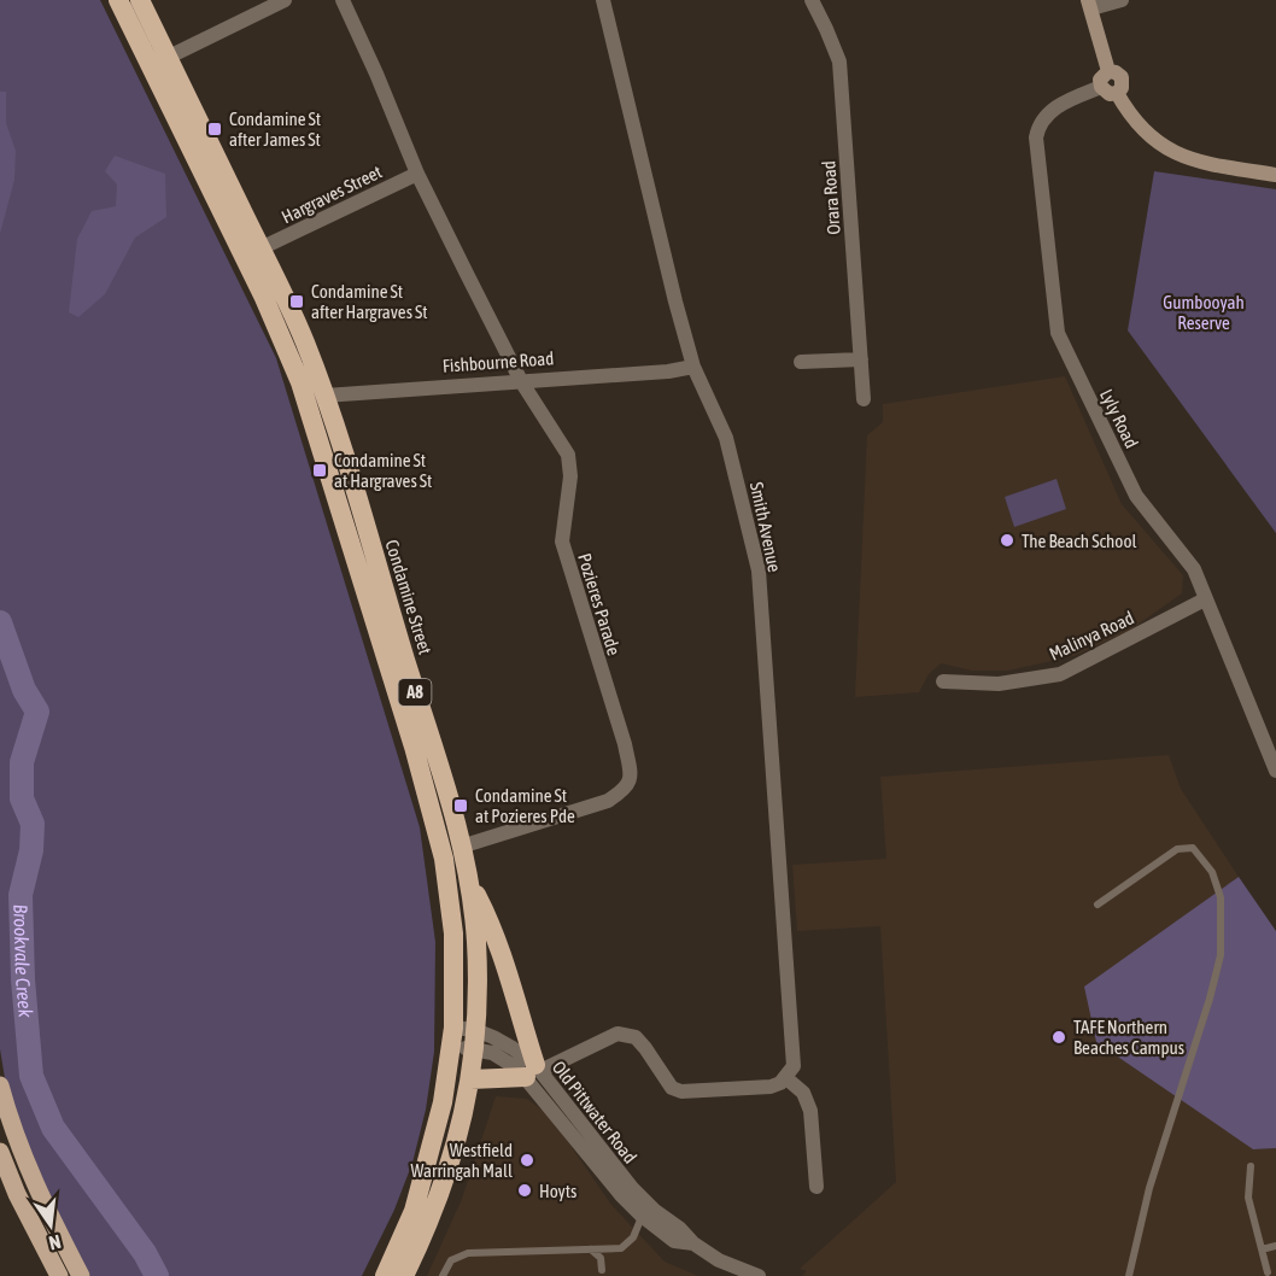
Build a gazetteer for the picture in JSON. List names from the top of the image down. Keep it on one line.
{"streets":{"highway":["Condamine Street","A8"],"street":["Hargraves Street","Orara Road","Fishbourne Road","Lyly Road","Smith Avenue","Pozieres Parade","Malinya Road","Old Pittwater Road"]},"crossings":[["Hargraves Street","Condamine Street"],["Hargraves Street","Pozieres Parade"],["Fishbourne Road","Smith Avenue"],["Fishbourne Road","Condamine Street"],["Fishbourne Road","Pozieres Parade"],["Lyly Road","Malinya Road"],["Condamine Street","Pozieres Parade"],["Condamine Street","Old Pittwater Road"]],"water":["Brookvale Creek"],"parks":["Gumbooyah Reserve"],"places":{"transit":["Condamine St after James St","Condamine St after Hargraves St","Condamine St at Hargraves St","Condamine St at Pozieres Pde"],"other":["The Beach School","TAFE Northern Beaches Campus","Westfield Warringah Mall","Hoyts"]},"north":"bottom"}
